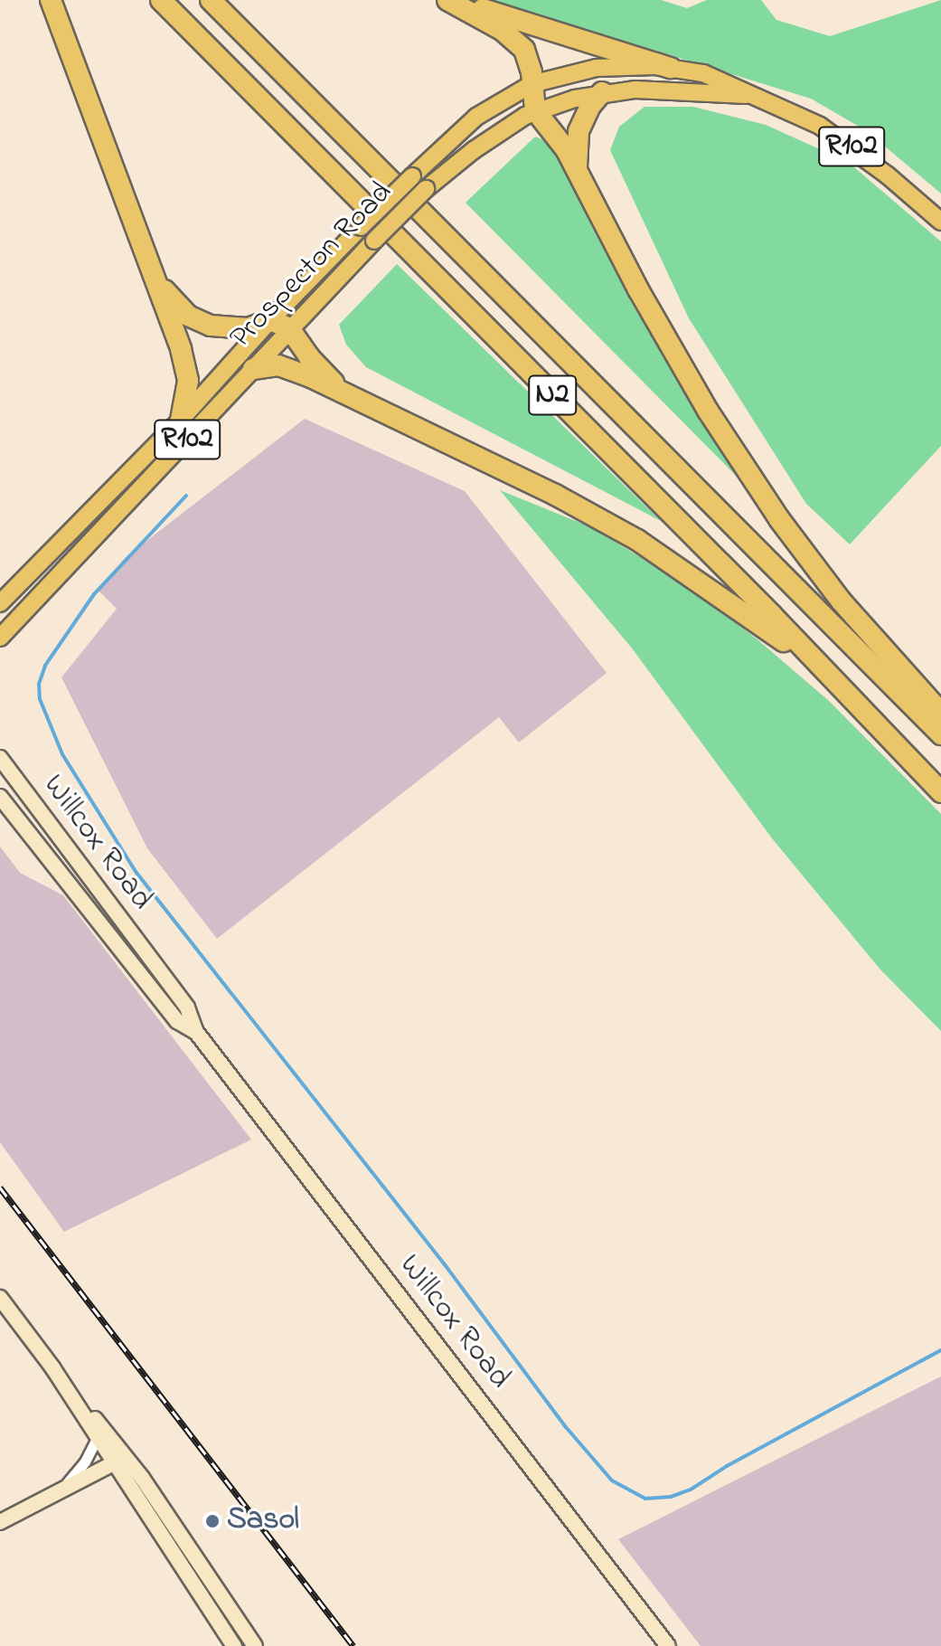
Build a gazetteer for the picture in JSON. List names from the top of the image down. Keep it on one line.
{"streets":{"highway":["N2"],"main road":["R102","Prospecton Road","Willcox Road"]},"places":["Sasol"]}
